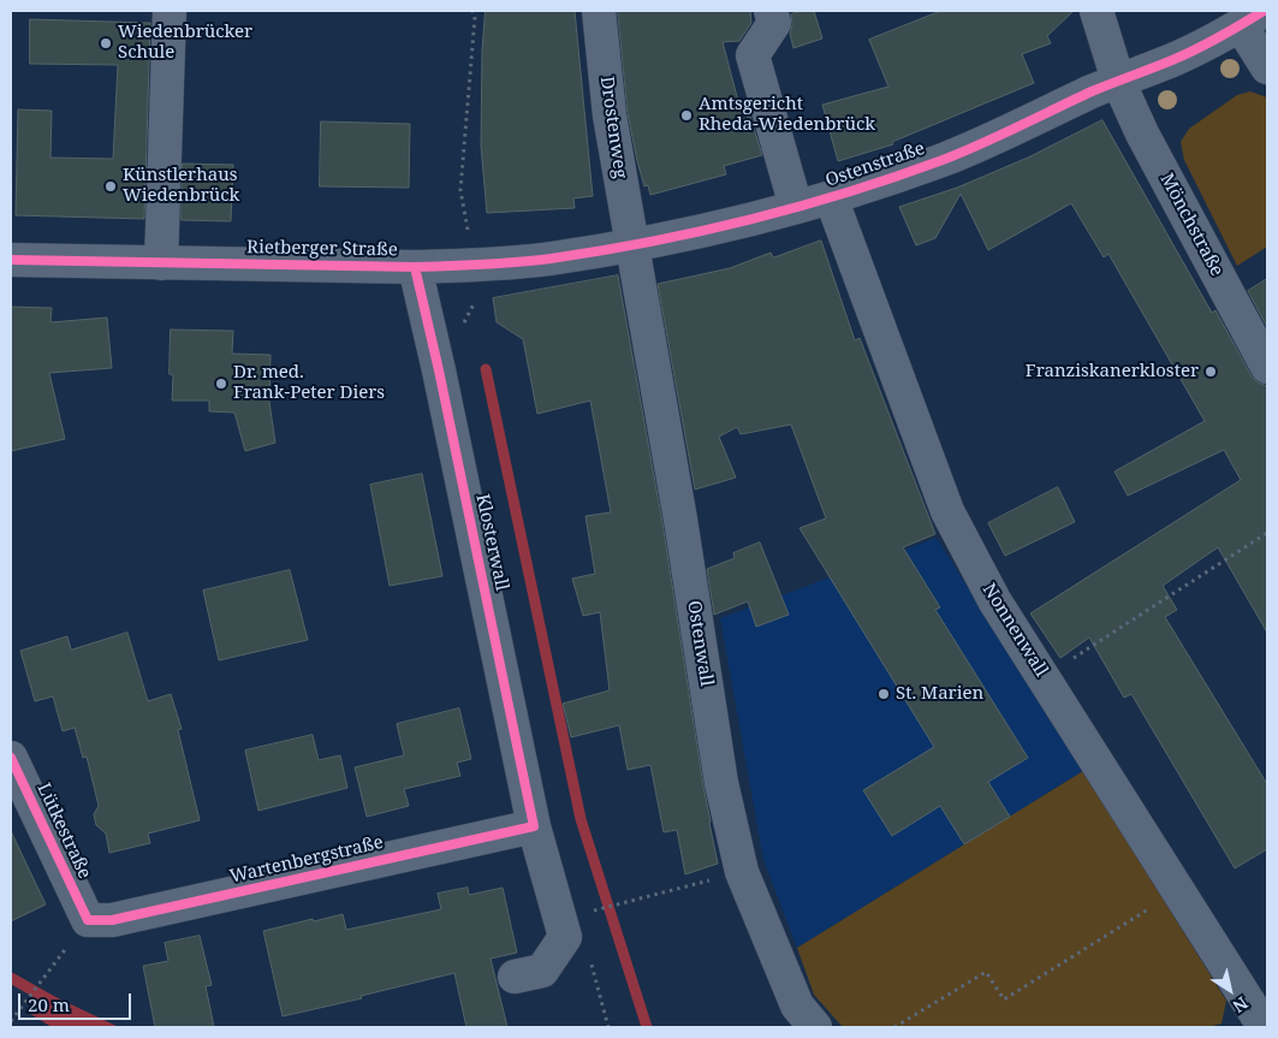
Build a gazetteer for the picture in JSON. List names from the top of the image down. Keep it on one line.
{"streets":{"street":["Drostenweg","Ostenstraße","Mönchstraße","Rietberger Straße","Klosterwall","Nonnenwall","Ostenwall","Lütkestraße","Wartenbergstraße"]},"crossings":[["Drostenweg","Ostenstraße"],["Drostenweg","Rietberger Straße"],["Drostenweg","Ostenwall"],["Ostenstraße","Mönchstraße"],["Ostenstraße","Rietberger Straße"],["Ostenstraße","Nonnenwall"],["Ostenstraße","Ostenwall"],["Rietberger Straße","Klosterwall"],["Rietberger Straße","Ostenwall"],["Klosterwall","Wartenbergstraße"],["Lütkestraße","Wartenbergstraße"]],"places":["Wiedenbrücker Schule","Amtsgericht Rheda-Wiedenbrück","Künstlerhaus Wiedenbrück","Franziskanerkloster","Dr. med. Frank-Peter Diers","St. Marien"],"scale_bar":"20 m","north":"bottom right"}
